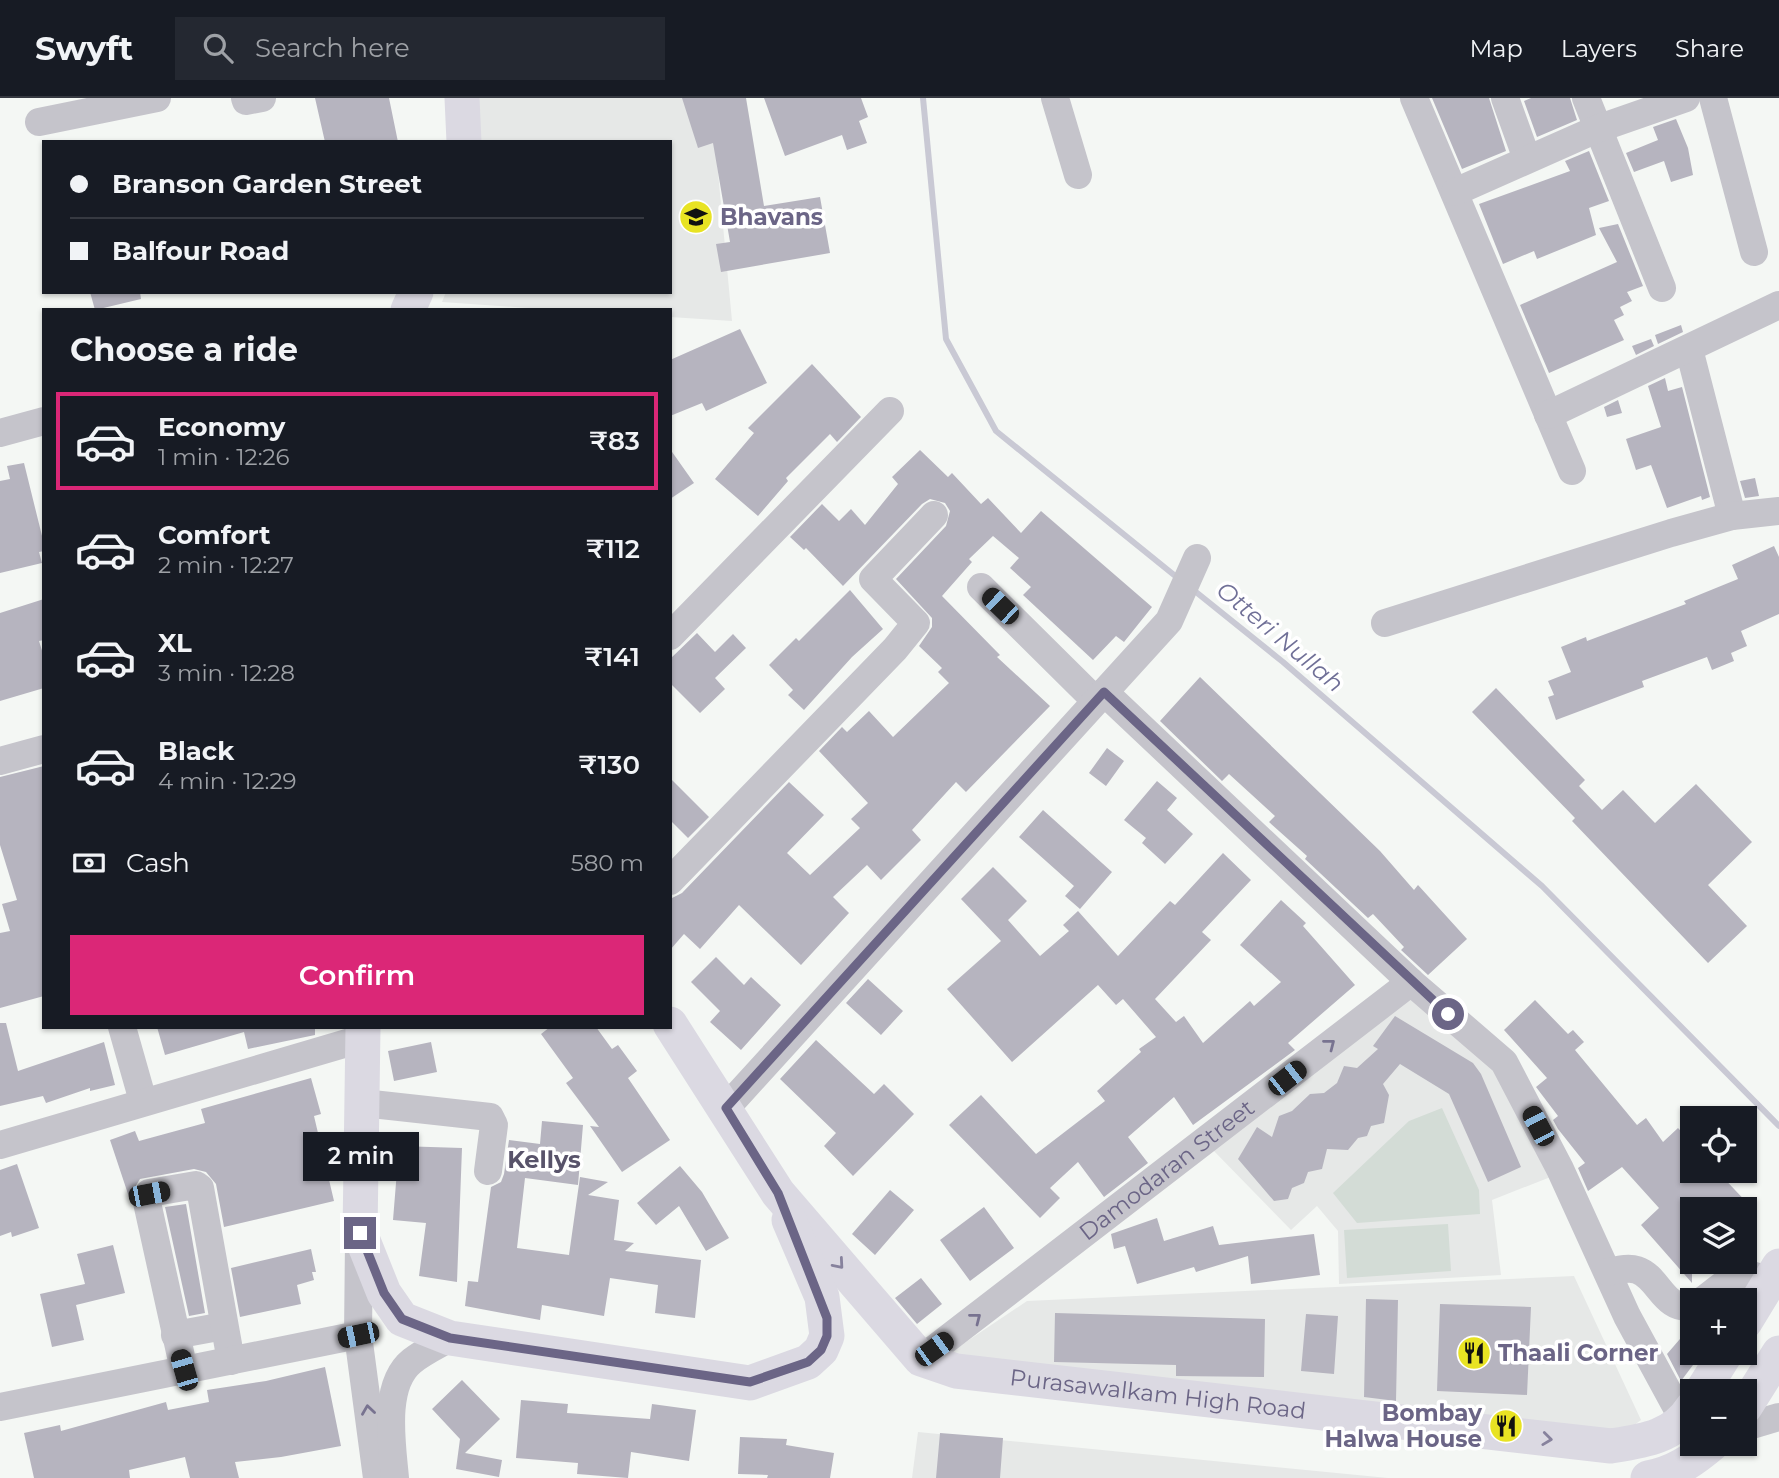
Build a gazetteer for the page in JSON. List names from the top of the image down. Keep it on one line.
{"streets":{"main road":["Purasawalkam High Road"],"street":["Damodaran Street"]},"crossings":[["Damodaran Street","Purasawalkam High Road"]],"one_way":["Damodaran Street","Purasawalkam High Road"],"districts":["Kellys"],"water":["Otteri Nullah"],"places":{"school or university":["Bhavans"],"restaurant":["Thaali Corner","Bombay Halwa House"]},"page":{"header":"Swyft","search":"Search here","nav":["Map","Layers","Share"],"banner":["Branson Garden Street","Balfour Road"],"heading":"Choose a ride","list":[{"name":"Economy","note":"1 min · 12:26","value":"₹83"},{"name":"Comfort","note":"2 min · 12:27","value":"₹112"},{"name":"XL","note":"3 min · 12:28","value":"₹141"},{"name":"Black","note":"4 min · 12:29","value":"₹130"}],"pay":["Cash","580 m"],"buttons":"Confirm","map_buttons":["+","−"],"bubble":"2 min"}}
